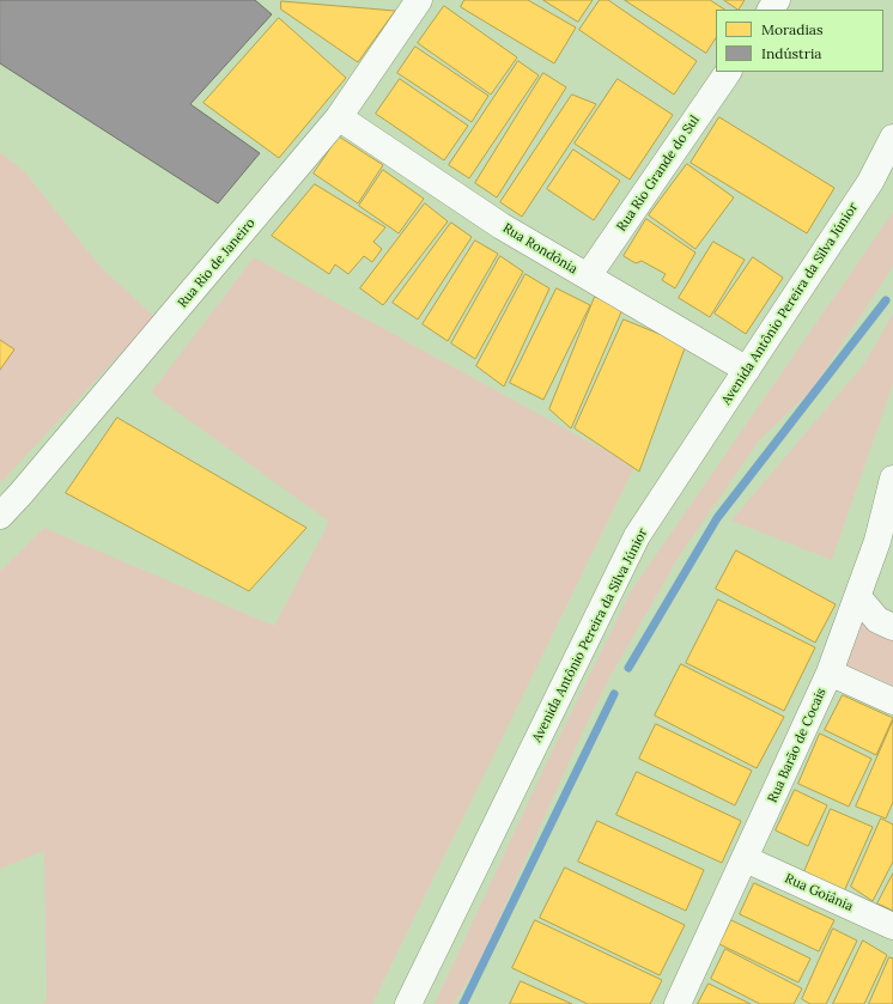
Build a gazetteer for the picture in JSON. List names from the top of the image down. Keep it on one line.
{"streets":{"street":["Rua Rio Grande do Sul","Rua Rondônia","Rua Rio de Janeiro","Avenida Antônio Pereira da Silva Júnior","Rua Barão de Cocais","Rua Goiânia"]},"crossings":[["Rua Rio Grande do Sul","Rua Rondônia"],["Rua Rondônia","Rua Rio de Janeiro"],["Rua Rondônia","Avenida Antônio Pereira da Silva Júnior"],["Rua Barão de Cocais","Rua Goiânia"]],"legend":["Moradias","Indústria"]}
